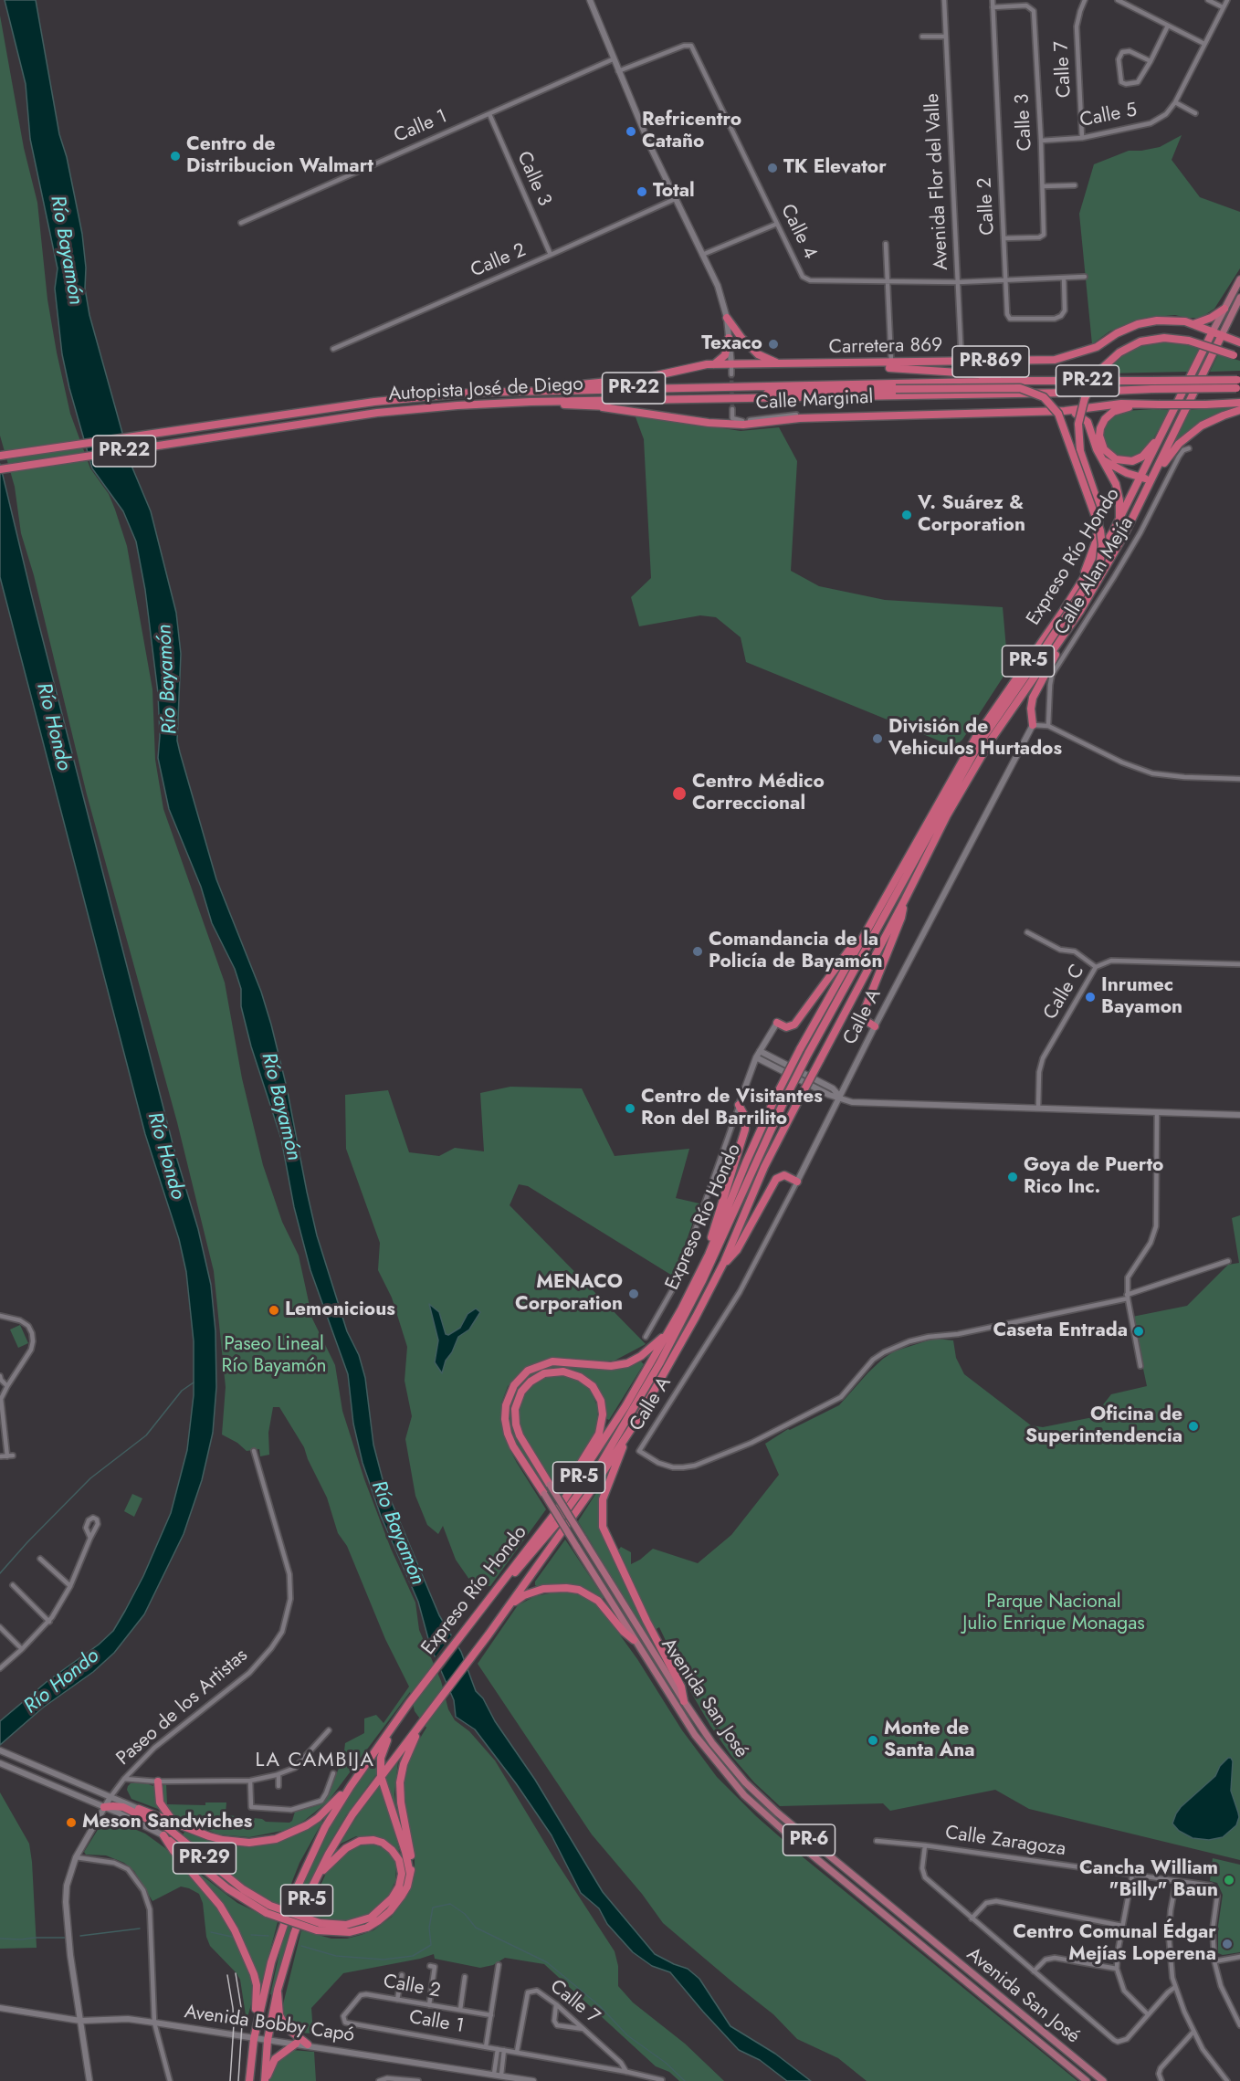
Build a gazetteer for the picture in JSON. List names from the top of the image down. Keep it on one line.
{"streets":{"highway":["Carretera 869","PR-869","PR-22","Autopista José de Diego","Calle Marginal","Expreso Río Hondo","PR-5","PR-29"],"main road":["Avenida San José","PR-6"],"street":["Calle 7","Calle 5","Calle 3","Calle 1","Avenida Flor del Valle","Calle 2","Calle 4","Calle Alan Mejía","Calle C","Calle A","Paseo de los Artistas","Calle Zaragoza","Avenida Bobby Capó"]},"crossings":[["Calle 7","Calle 5"],["Calle 5","Calle 3"],["Calle 3","Calle 1"],["Calle 3","Calle 2"],["Calle 1","Calle 2"],["Calle 1","PR-869"],["Avenida Flor del Valle","Calle 4"],["Avenida Flor del Valle","Carretera 869"],["Calle 2","Calle 4"],["Calle 2","PR-869"],["Calle 4","PR-869"],["Carretera 869","PR-869"],["Carretera 869","Autopista José de Diego"],["Carretera 869","Expreso Río Hondo"],["Carretera 869","PR-5"],["Autopista José de Diego","Calle Marginal"],["Expreso Río Hondo","PR-5"],["Expreso Río Hondo","Avenida Bobby Capó"],["Paseo de los Artistas","PR-29"],["Paseo de los Artistas","Avenida Bobby Capó"]],"districts":["LA CAMBIJA"],"water":["Río Bayamón","Río Hondo"],"parks":["Paseo Lineal Río Bayamón","Parque Nacional Julio Enrique Monagas"],"places":["Refricentro Cataño","Centro de Distribucion Walmart","TK Elevator","Total","Texaco","V. Suárez & Corporation","División de Vehiculos Hurtados","Centro Médico Correccional","Comandancia de la Policía de Bayamón","Inrumec Bayamon","Centro de Visitantes Ron del Barrilito","Goya de Puerto Rico Inc.","MENACO Corporation","Lemonicious","Caseta Entrada","Oficina de Superintendencia","Monte de Santa Ana","Meson Sandwiches","Cancha William \"Billy\" Baun","Centro Comunal Édgar Mejías Loperena"]}
